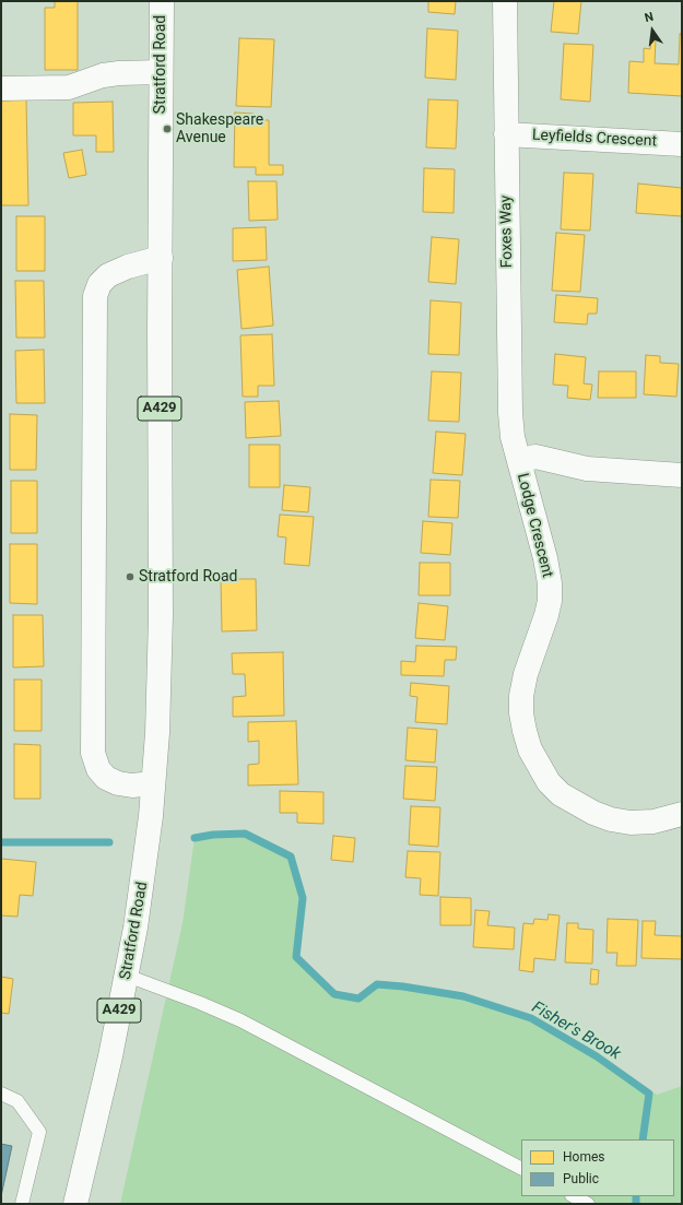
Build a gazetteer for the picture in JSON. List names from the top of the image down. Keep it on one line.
{"streets":{"street":["Stratford Road","Leyfields Crescent","Foxes Way","A429","Lodge Crescent"]},"crossings":[["Leyfields Crescent","Foxes Way"],["Foxes Way","Lodge Crescent"]],"water":["Fisher's Brook"],"places":["Shakespeare Avenue","Stratford Road"],"legend":["Homes","Public"],"north":"top"}
